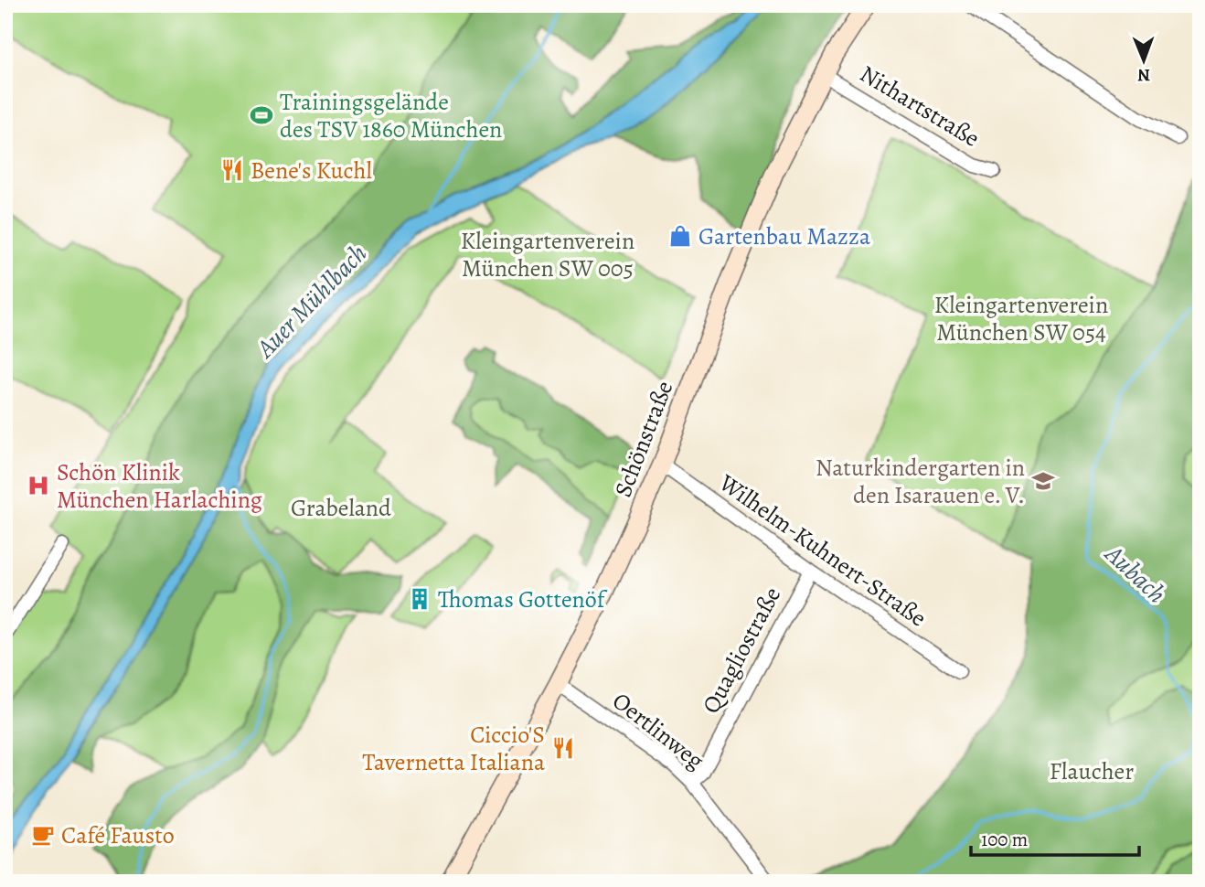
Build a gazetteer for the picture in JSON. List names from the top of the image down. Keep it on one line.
{"streets":{"street":["Nithartstraße","Schönstraße","Wilhelm-Kuhnert-Straße","Quagliostraße","Oertlinweg"]},"crossings":[["Nithartstraße","Schönstraße"],["Schönstraße","Wilhelm-Kuhnert-Straße"],["Schönstraße","Oertlinweg"],["Wilhelm-Kuhnert-Straße","Quagliostraße"],["Quagliostraße","Oertlinweg"]],"water":["Auer Mühlbach","Aubach"],"parks":["Kleingartenverein München SW 005","Kleingartenverein München SW 054","Grabeland","Flaucher"],"places":{"sports":["Trainingsgelände des TSV 1860 München"],"restaurant":["Bene's Kuchl","Ciccio'S Tavernetta Italiana"],"shop":["Gartenbau Mazza"],"school or university":["Naturkindergarten in den Isarauen e. V."],"hospital":["Schön Klinik München Harlaching"],"building":["Thomas Gottenöf"],"cafe":["Café Fausto"]},"scale_bar":"100 m","north":"bottom"}
